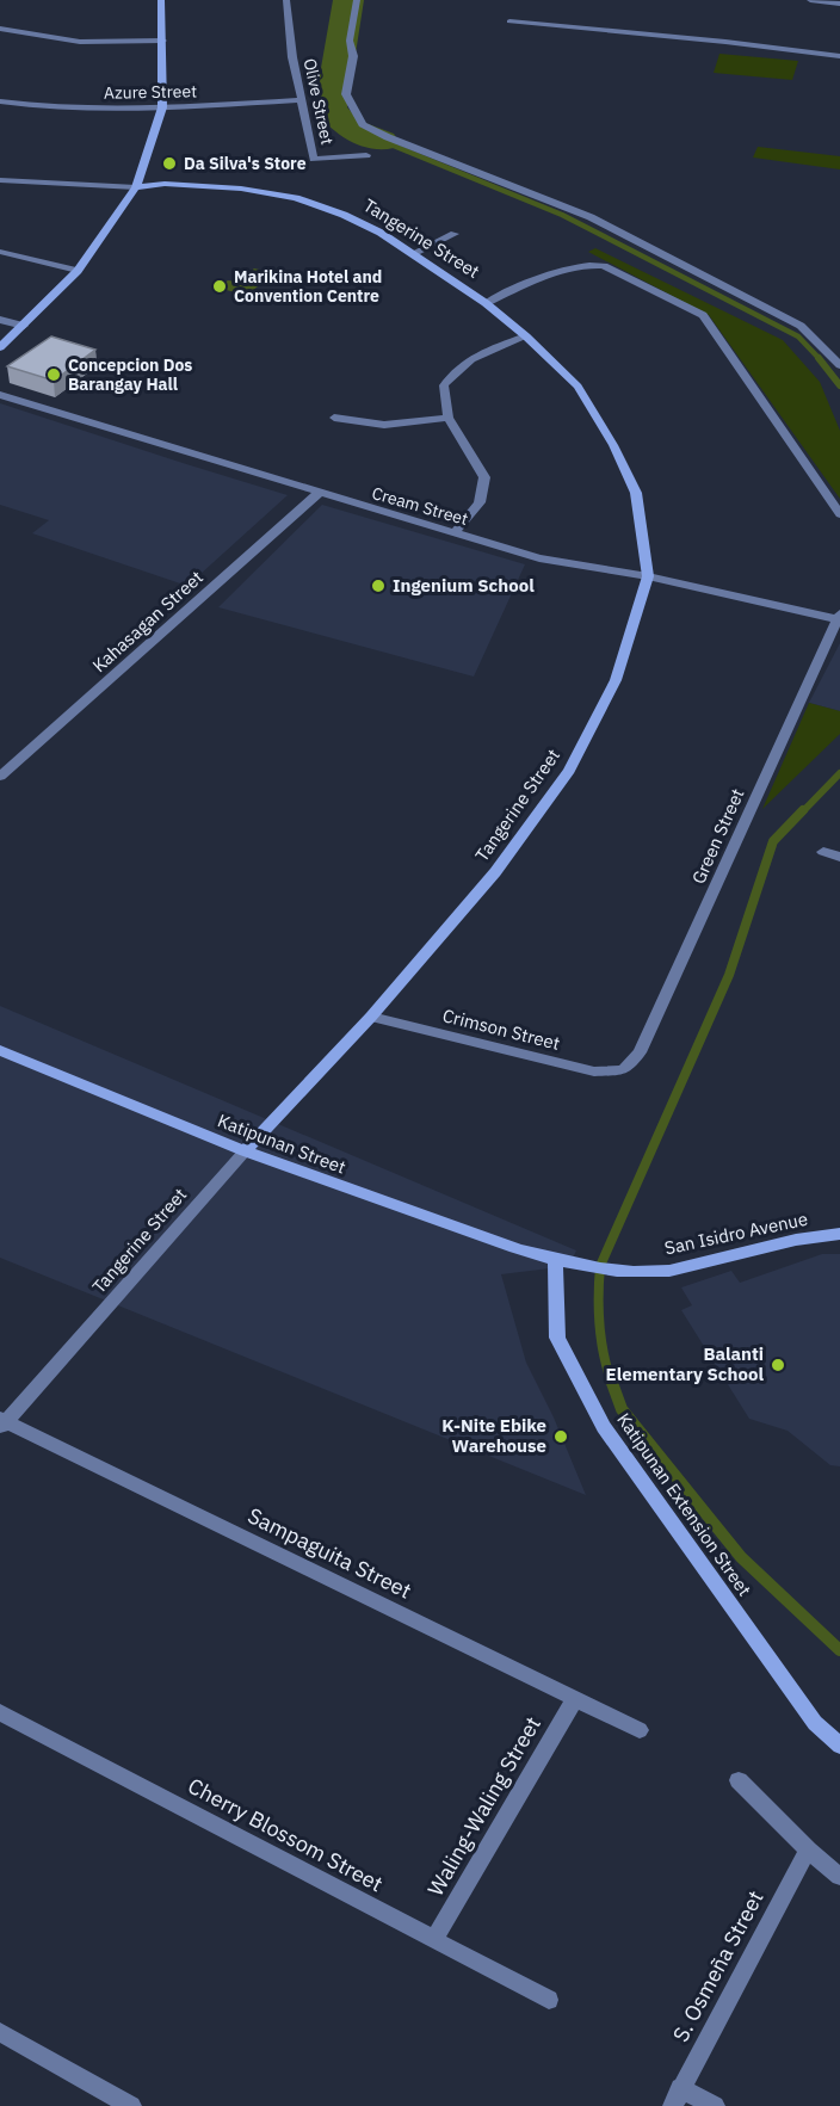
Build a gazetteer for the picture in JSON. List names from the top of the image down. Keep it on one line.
{"streets":{"street":["Azure Street","Olive Street","Tangerine Street","Cream Street","Kahasagan Street","Green Street","Crimson Street","Katipunan Street","San Isidro Avenue","Katipunan Extension Street","Sampaguita Street","Waling-Waling Street","Cherry Blossom Street","S. Osmeña Street"]},"crossings":[["Azure Street","Olive Street"],["Tangerine Street","Cream Street"],["Tangerine Street","Crimson Street"],["Tangerine Street","Katipunan Street"],["Tangerine Street","Sampaguita Street"],["Cream Street","Kahasagan Street"],["Cream Street","Green Street"],["Green Street","Crimson Street"],["Katipunan Street","San Isidro Avenue"],["Katipunan Street","Katipunan Extension Street"],["San Isidro Avenue","Katipunan Extension Street"],["Sampaguita Street","Waling-Waling Street"],["Waling-Waling Street","Cherry Blossom Street"]],"places":["Da Silva's Store","Marikina Hotel and Convention Centre","Concepcion Dos Barangay Hall","Ingenium School","Balanti Elementary School","K-Nite Ebike Warehouse"]}
